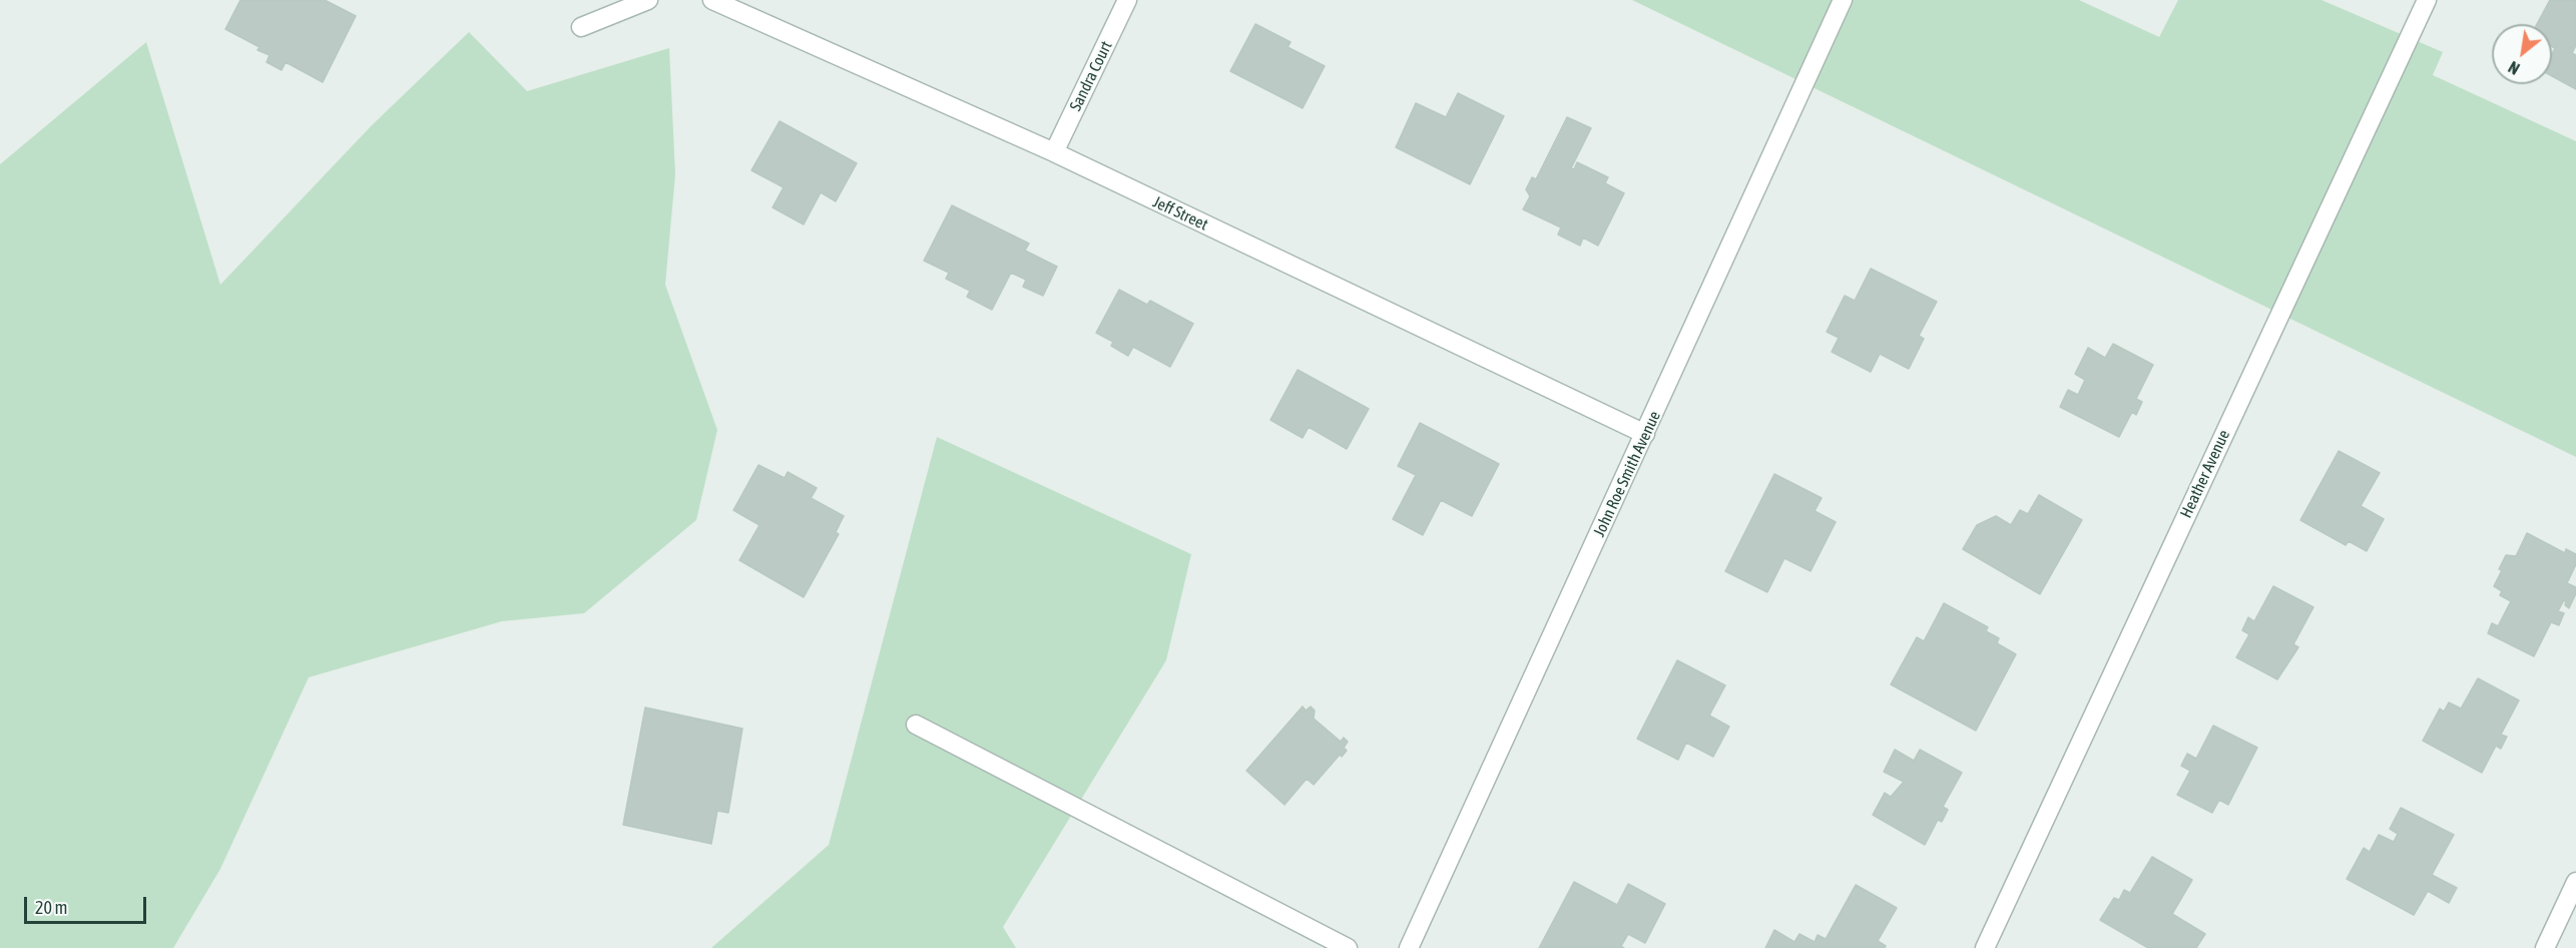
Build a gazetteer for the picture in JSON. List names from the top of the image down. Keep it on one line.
{"streets":{"street":["Sandra Court","Jeff Street","John Roe Smith Avenue","Heather Avenue"]},"crossings":[["Sandra Court","Jeff Street"],["Jeff Street","John Roe Smith Avenue"]],"scale_bar":"20 m","north":"bottom left"}
